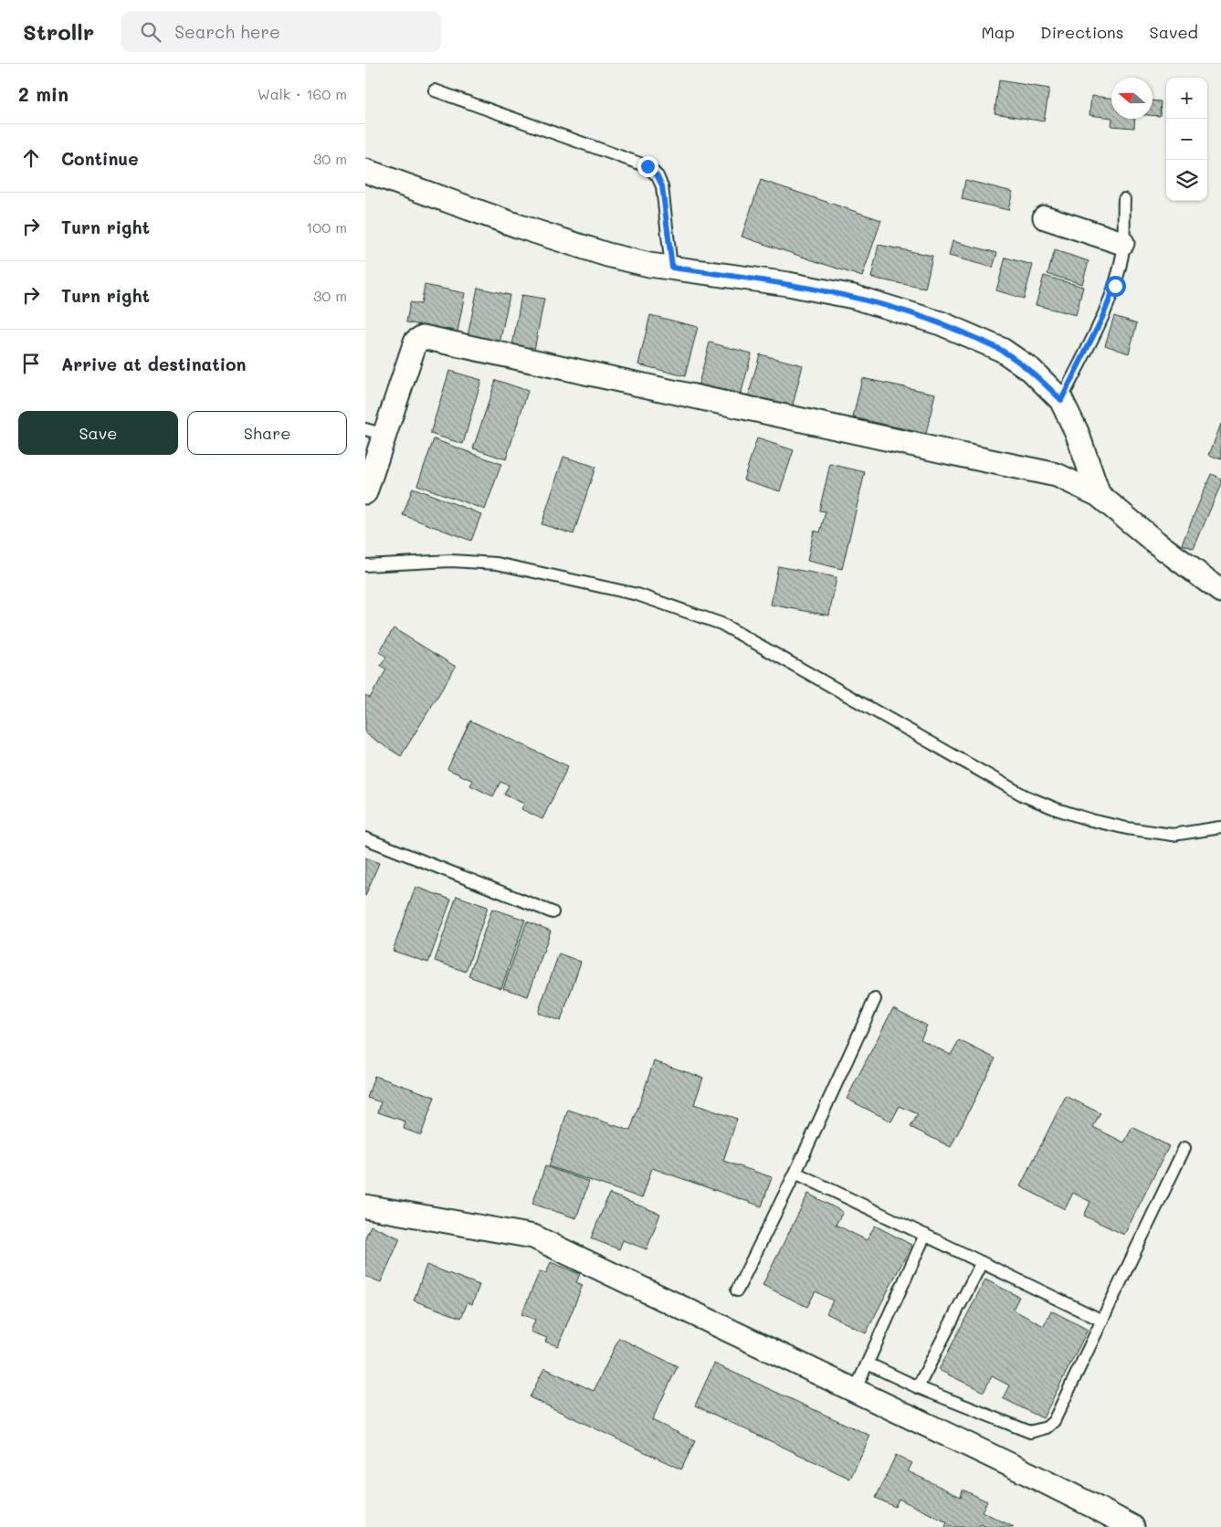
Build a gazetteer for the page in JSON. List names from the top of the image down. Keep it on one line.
{"north":"left","page":{"header":"Strollr","search":"Search here","nav":["Map","Directions","Saved"],"heading":["2 min","Walk · 160 m"],"map_buttons":["+","−"],"list":[["Continue","30 m"],["Turn right","100 m"],["Turn right","30 m"],"Arrive at destination"],"buttons":["Save","Share"]}}
